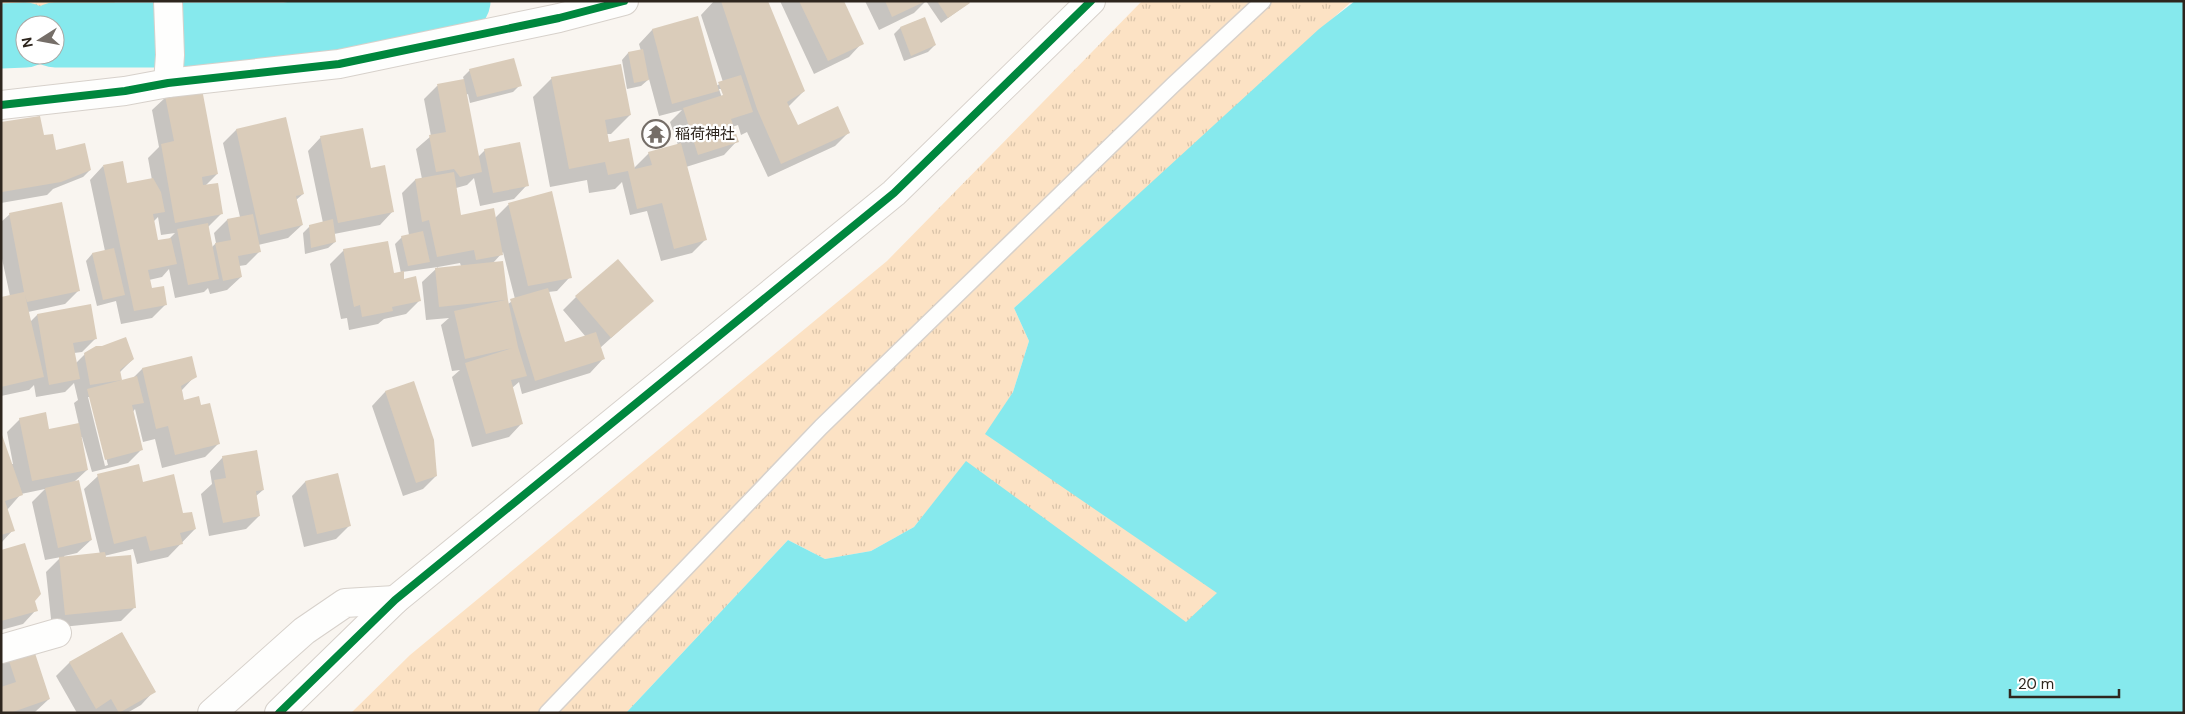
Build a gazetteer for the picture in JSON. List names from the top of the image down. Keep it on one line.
{"places":{"temple":["稲荷神社"]},"scale_bar":"20 m","north":"left"}
